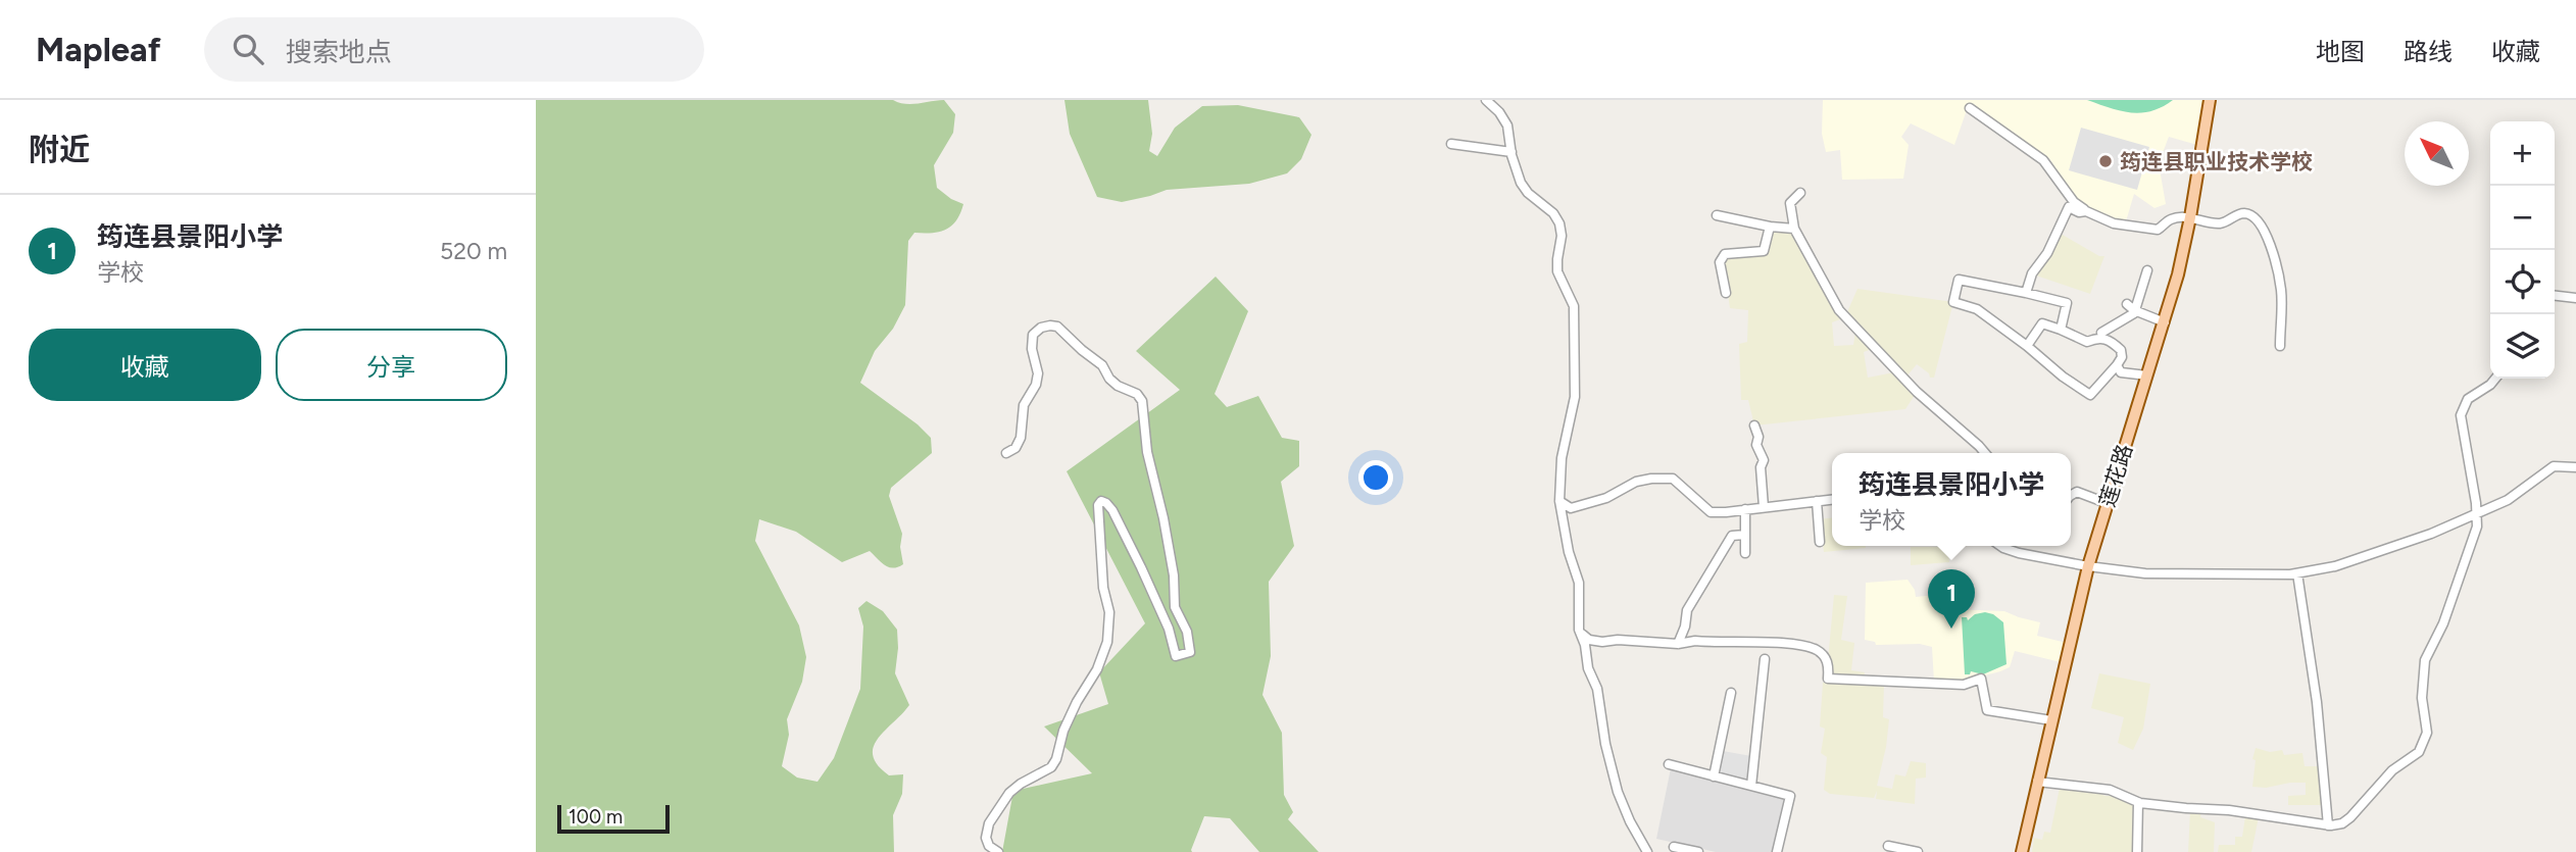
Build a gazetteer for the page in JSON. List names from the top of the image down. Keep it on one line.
{"streets":{"main road":["莲花路"]},"places":["筠连县职业技术学校"],"scale_bar":"100 m","north":"top left","page":{"header":"Mapleaf","search":"搜索地点","nav":["地图","路线","收藏"],"heading":"附近","map_buttons":["+","−"],"list":[{"mark":"1","name":"筠连县景阳小学","note":"学校","value":"520 m"}],"buttons":["收藏","分享"],"popup":["筠连县景阳小学","学校"],"pins":"1","scale":"100 m"}}
